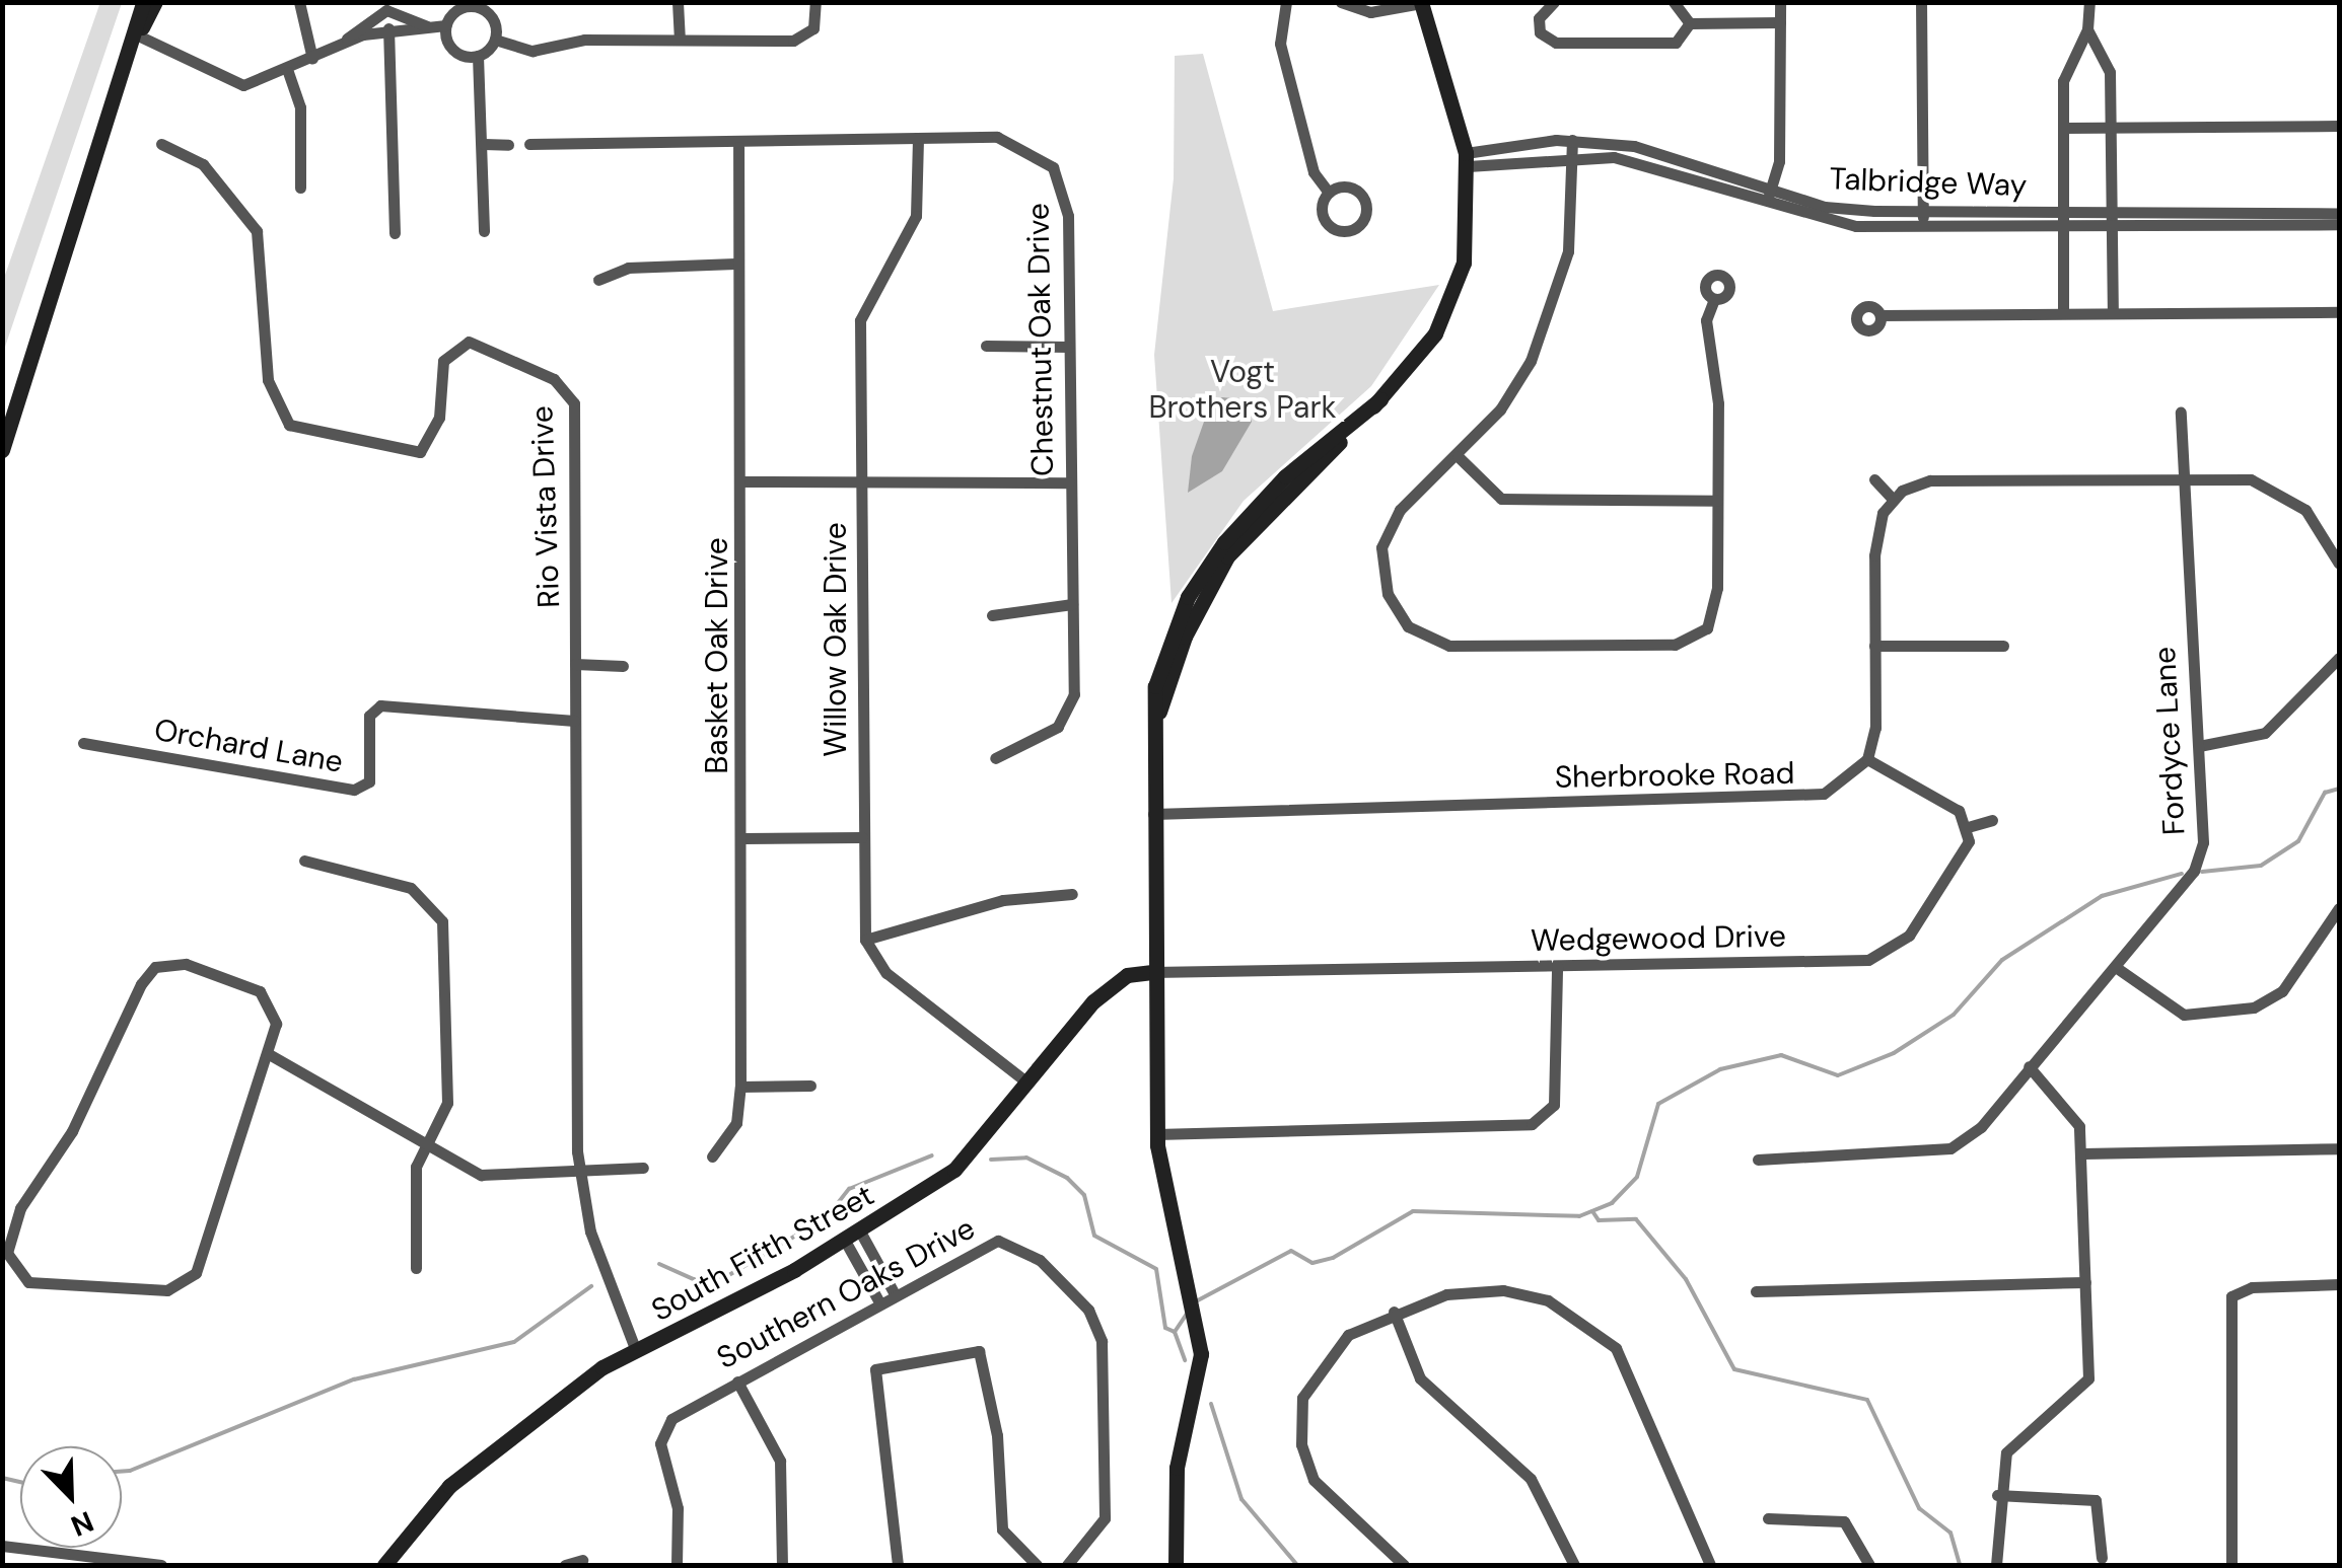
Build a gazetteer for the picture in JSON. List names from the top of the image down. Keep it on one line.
{"streets":{"street":["Talbridge Way","Chestnut Oak Drive","Rio Vista Drive","Willow Oak Drive","Basket Oak Drive","Fordyce Lane","Orchard Lane","Sherbrooke Road","Wedgewood Drive","South Fifth Street","Southern Oaks Drive"]},"crossings":[["Chestnut Oak Drive","Willow Oak Drive"],["Chestnut Oak Drive","Basket Oak Drive"],["Rio Vista Drive","Orchard Lane"],["Rio Vista Drive","South Fifth Street"],["Wedgewood Drive","South Fifth Street"]],"parks":["Vogt Brothers Park"],"north":"bottom right"}
